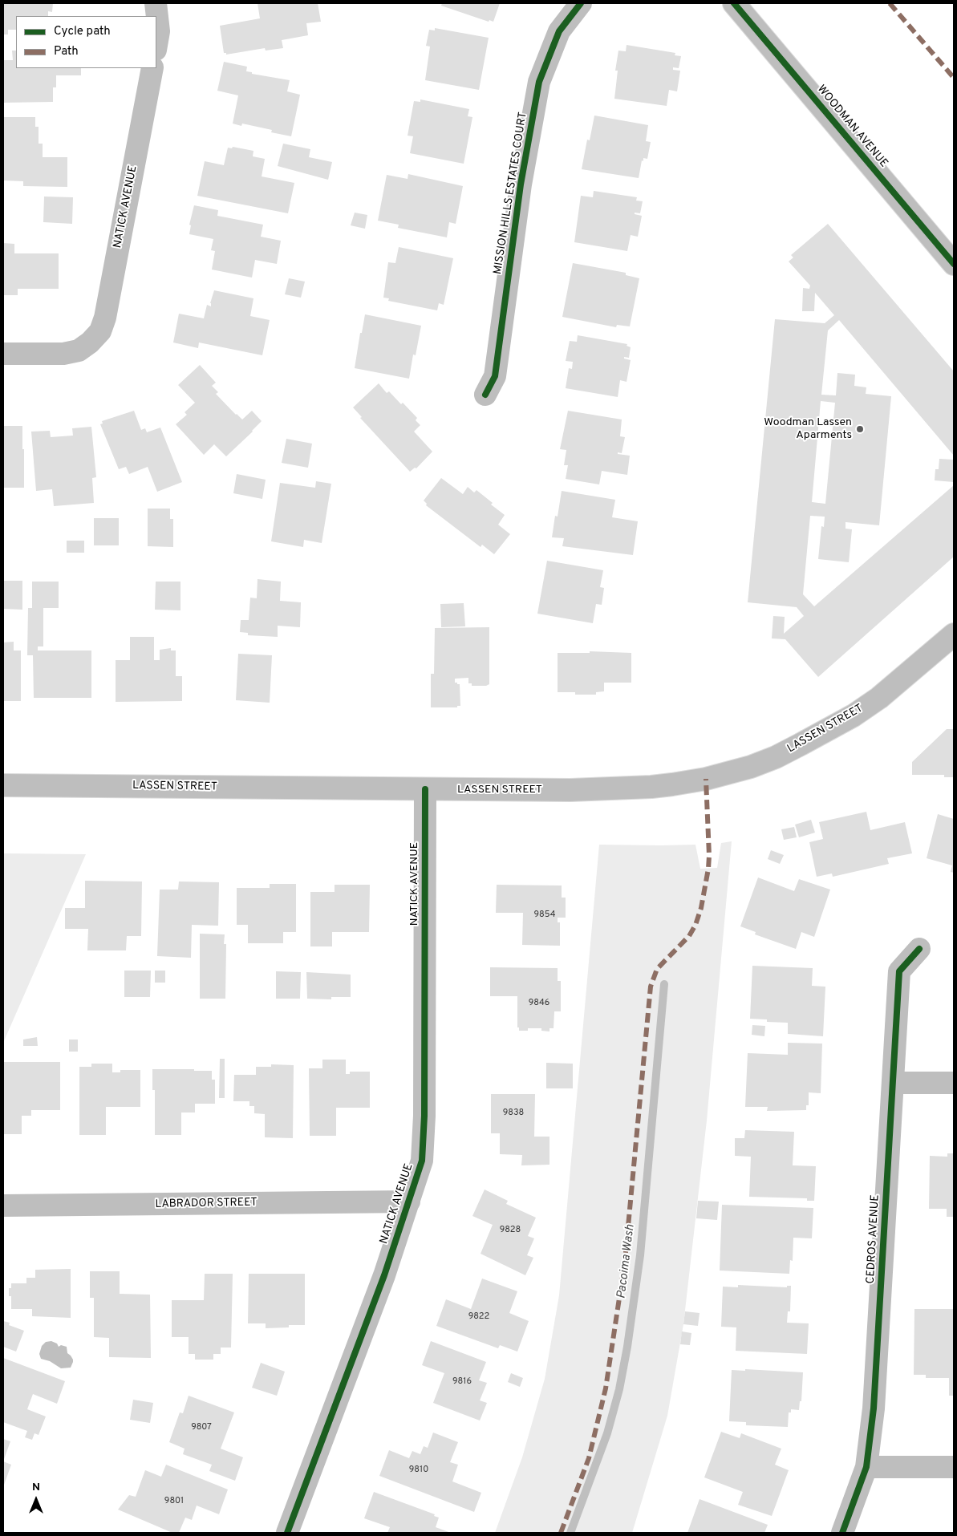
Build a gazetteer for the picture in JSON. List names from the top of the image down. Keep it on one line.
{"streets":{"street":["WOODMAN AVENUE","MISSION HILLS ESTATES COURT","NATICK AVENUE","LASSEN STREET","LABRADOR STREET","CEDROS AVENUE"]},"crossings":[["NATICK AVENUE","LASSEN STREET"],["NATICK AVENUE","LABRADOR STREET"]],"water":["Pacoima Wash"],"places":["Woodman Lassen Aparments"],"house_numbers":["9854","9846","9838","9828","9822","9816","9807","9810","9801"],"legend":["Cycle path","Path"],"north":"top"}
